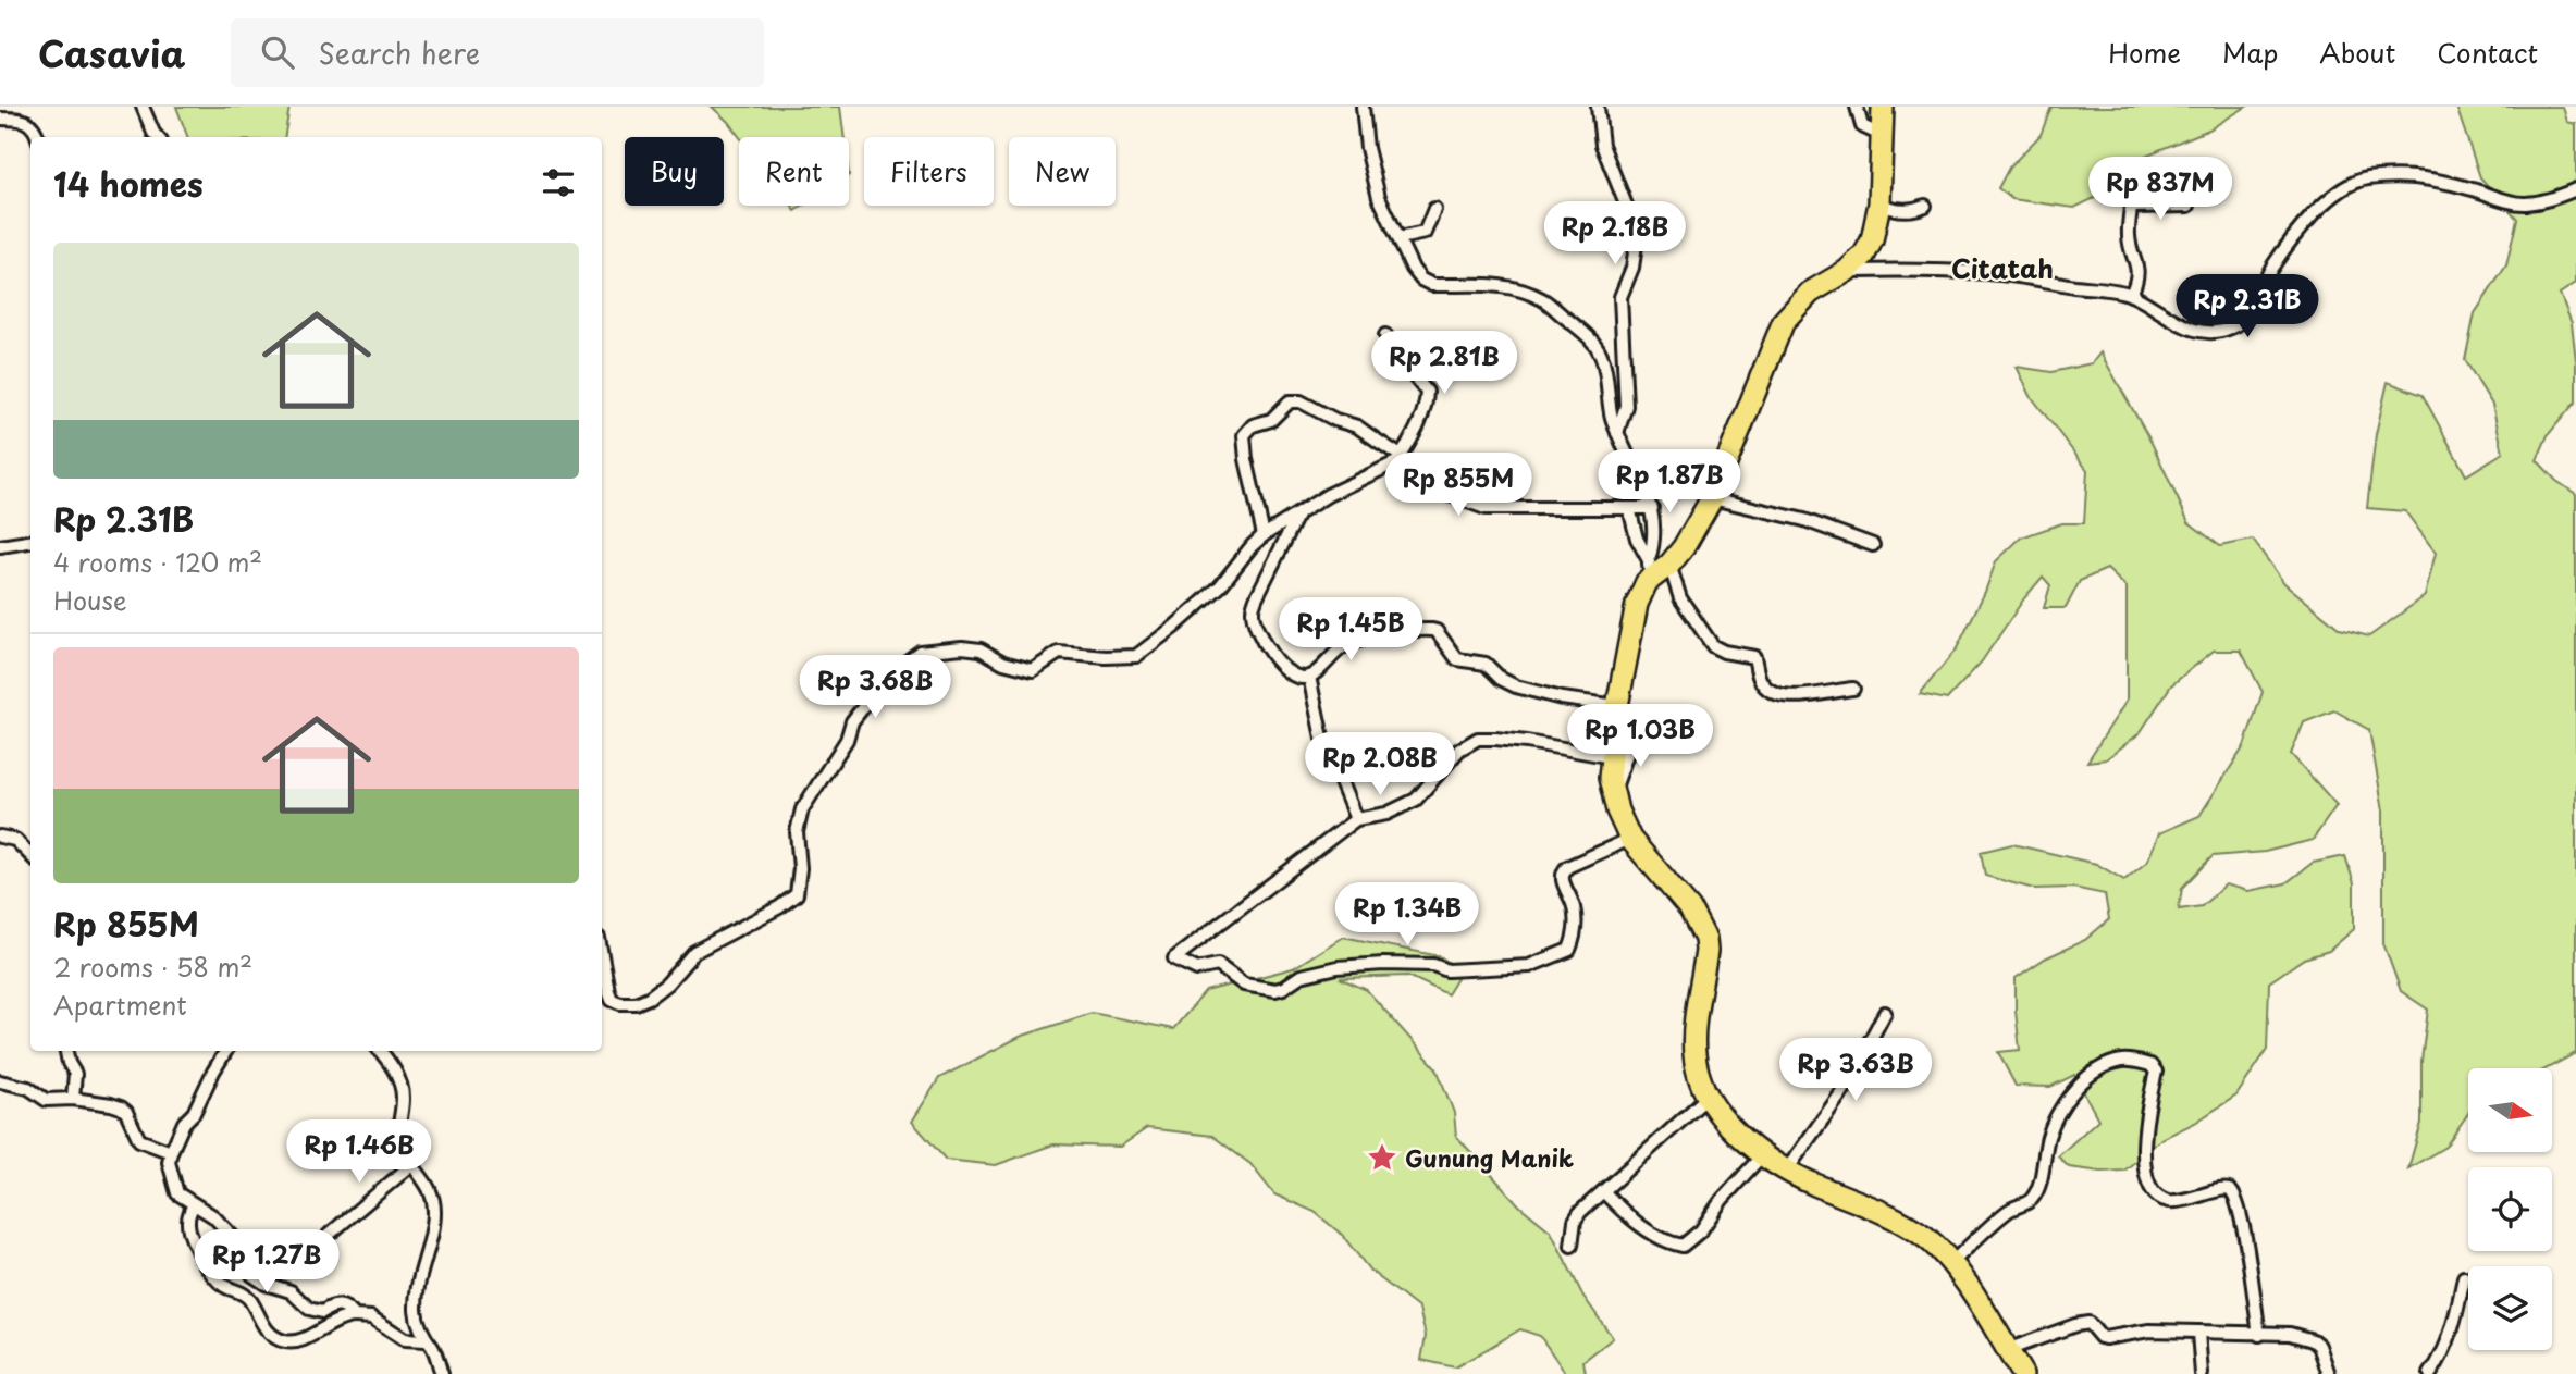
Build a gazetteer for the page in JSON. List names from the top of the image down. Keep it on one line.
{"districts":["Citatah"],"places":{"place":["Gunung Manik"]},"north":"right","page":{"header":"Casavia","search":"Search here","nav":["Home","Map","About","Contact"],"chip":["Buy","Rent","Filters","New"],"heading":"14 homes","price":["Rp 837M","Rp 2.18B","Rp 2.31B","Rp 2.81B","Rp 1.87B","Rp 855M","Rp 1.45B","Rp 3.68B","Rp 1.03B","Rp 2.08B","Rp 1.34B","Rp 3.63B","Rp 1.46B","Rp 1.27B"],"list":[{"name":"Rp 2.31B","note":"4 rooms · 120 m² · House"},{"name":"Rp 855M","note":"2 rooms · 58 m² · Apartment"}]}}
